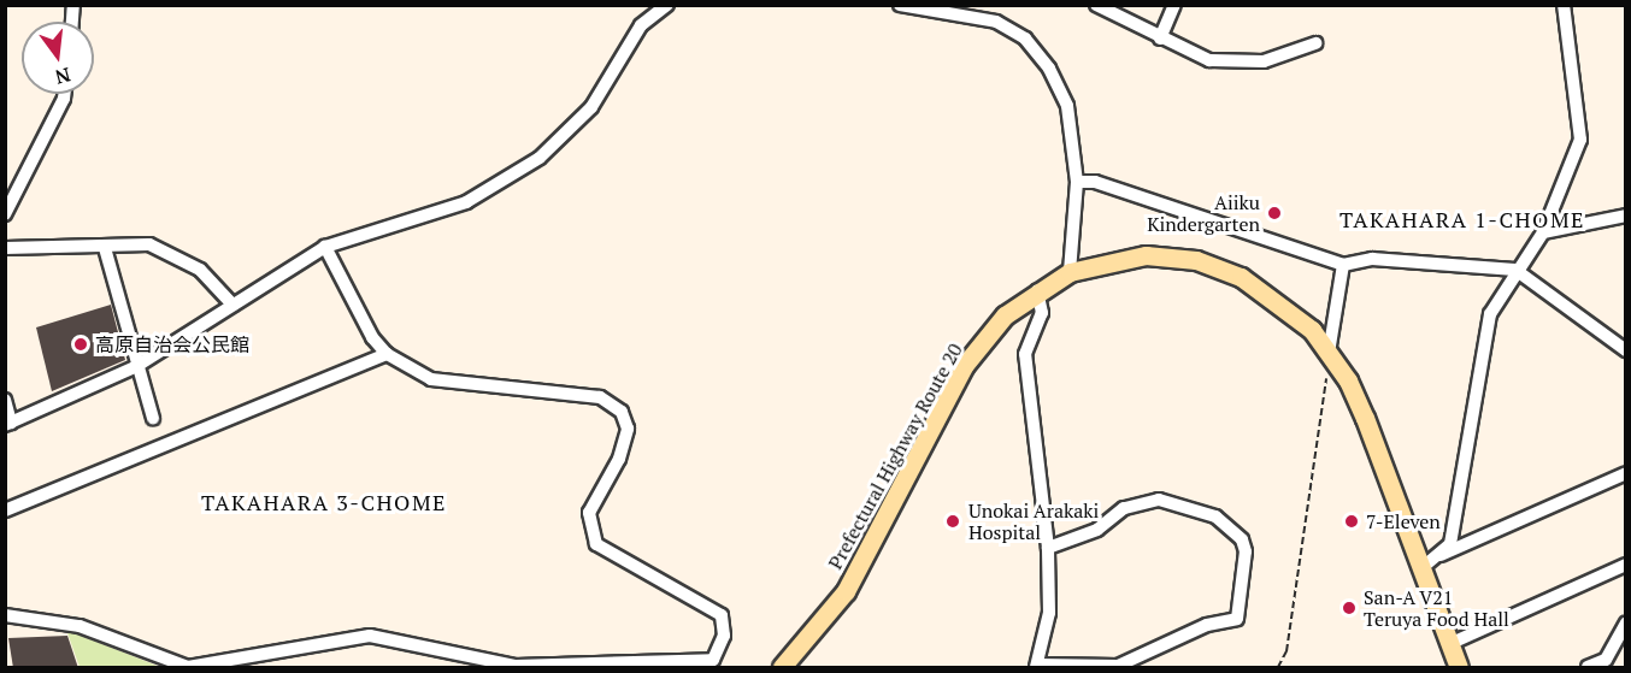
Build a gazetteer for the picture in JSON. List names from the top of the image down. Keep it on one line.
{"streets":{"main road":["Prefectural Highway Route 20"]},"districts":["TAKAHARA 1-CHOME","TAKAHARA 3-CHOME"],"places":["Aiiku Kindergarten","高原自治会公民館","Unokai Arakaki Hospital","7-Eleven","San-A V21 Teruya Food Hall"],"north":"bottom"}
